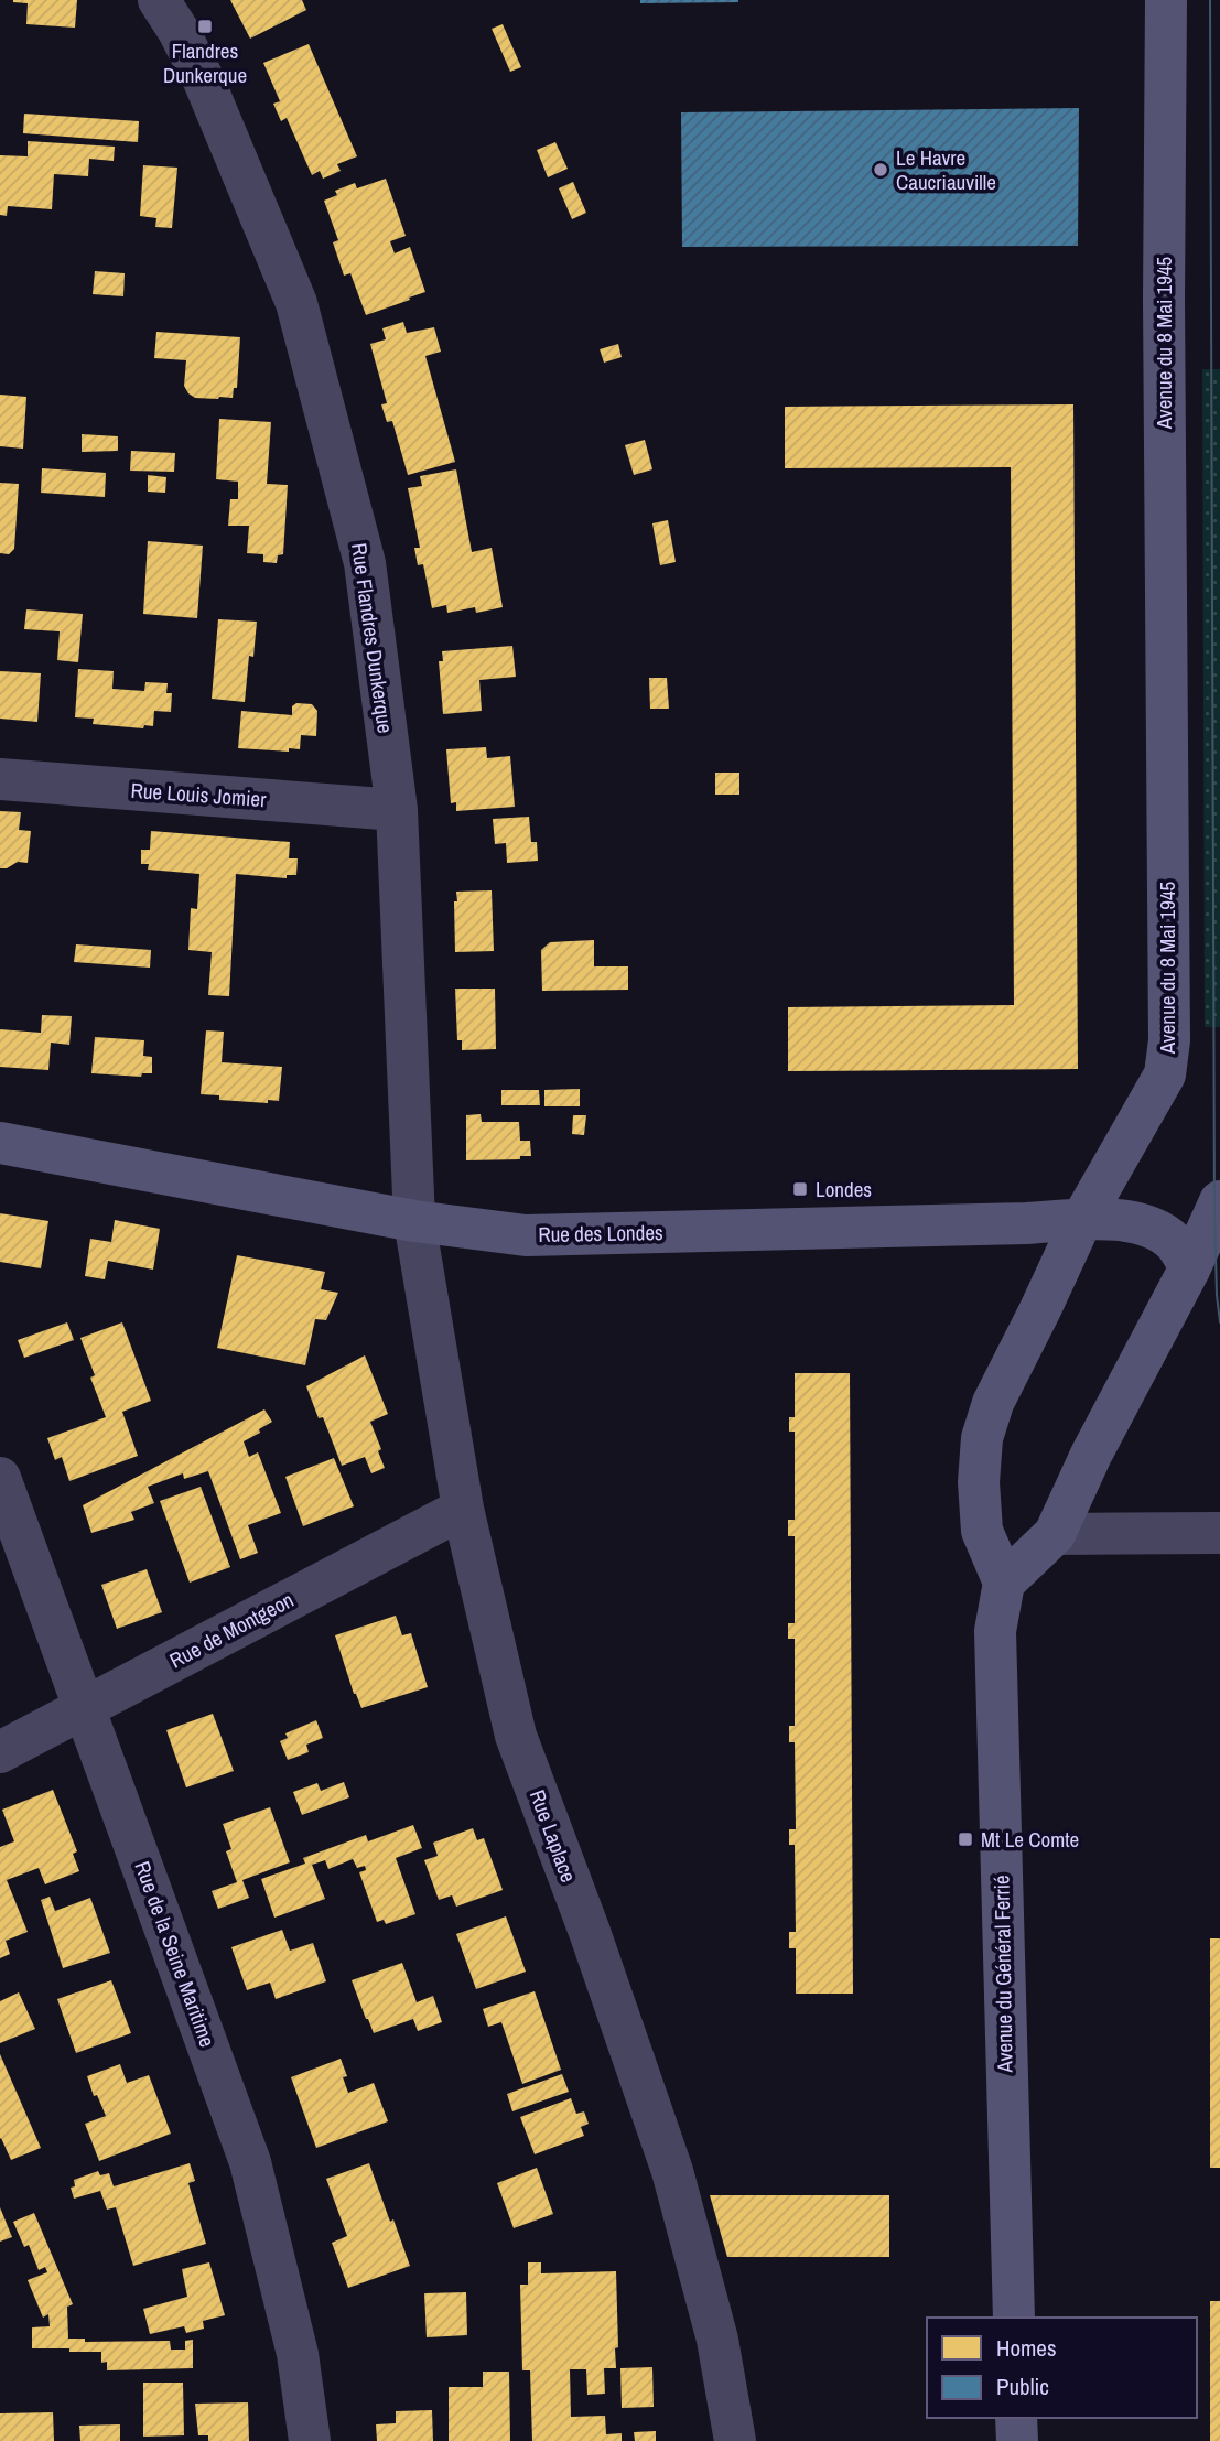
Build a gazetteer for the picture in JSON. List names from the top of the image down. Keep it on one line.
{"streets":{"street":["Avenue du 8 Mai 1945","Rue Flandres Dunkerque","Rue Louis Jomier","Rue des Londes","Rue de Montgeon","Rue Laplace","Rue de la Seine Maritime","Avenue du Général Ferrié"]},"crossings":[["Avenue du 8 Mai 1945","Rue des Londes"],["Avenue du 8 Mai 1945","Avenue du Général Ferrié"],["Rue Flandres Dunkerque","Rue Louis Jomier"],["Rue Flandres Dunkerque","Rue des Londes"],["Rue Flandres Dunkerque","Rue Laplace"],["Rue des Londes","Rue Laplace"],["Rue de Montgeon","Rue Laplace"],["Rue de Montgeon","Rue de la Seine Maritime"]],"places":{"transit":["Flandres Dunkerque","Londes","Mt Le Comte"],"other":["Le Havre Caucriauville"]},"legend":["Homes","Public"]}
